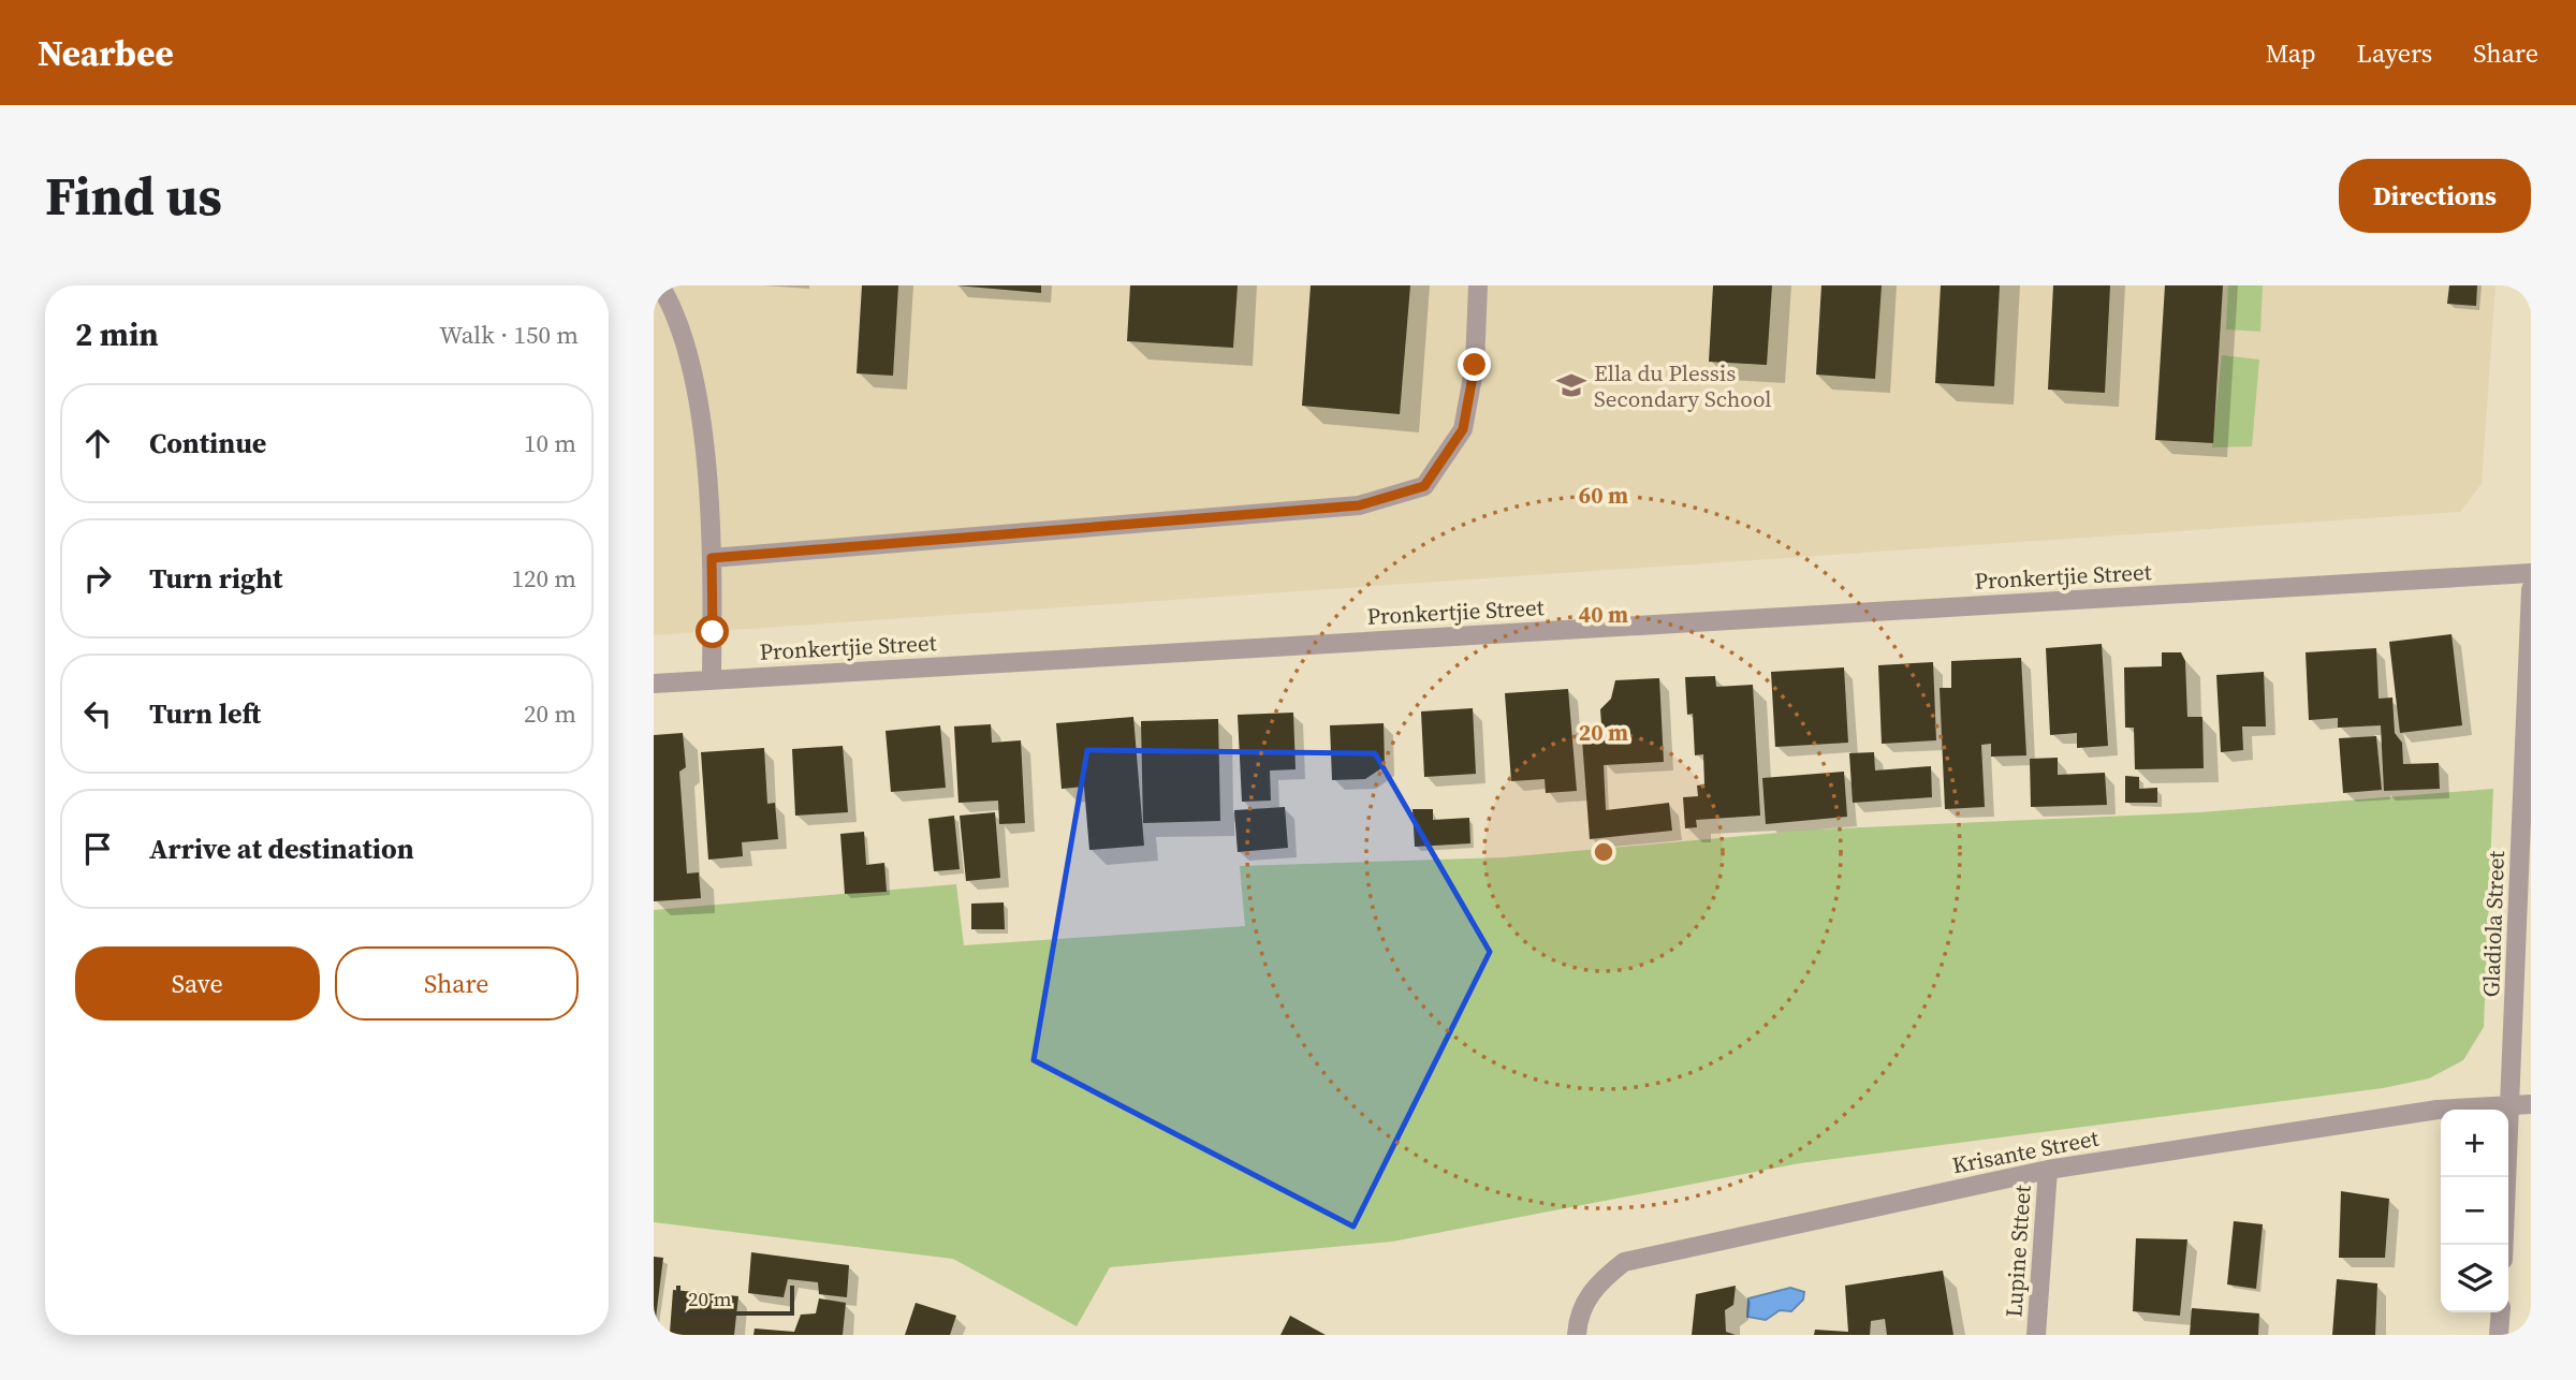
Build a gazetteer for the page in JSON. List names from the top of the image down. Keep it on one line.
{"streets":{"street":["Pronkertjie Street","Gladiola Street","Krisante Street","Lupine Stteet"]},"crossings":[["Gladiola Street","Krisante Street"],["Krisante Street","Lupine Stteet"]],"places":{"school or university":["Ella du Plessis Secondary School"]},"scale_bar":"20 m","page":{"header":"Nearbee","nav":["Map","Layers","Share"],"buttons":["Directions",["Save","Share"]],"title":"Find us","heading":["2 min","Walk · 150 m"],"list":[["Continue","10 m"],["Turn right","120 m"],["Turn left","20 m"],"Arrive at destination"],"map_buttons":["+","−"],"scale":"20 m"},"rings":["60 m","40 m","20 m"]}
